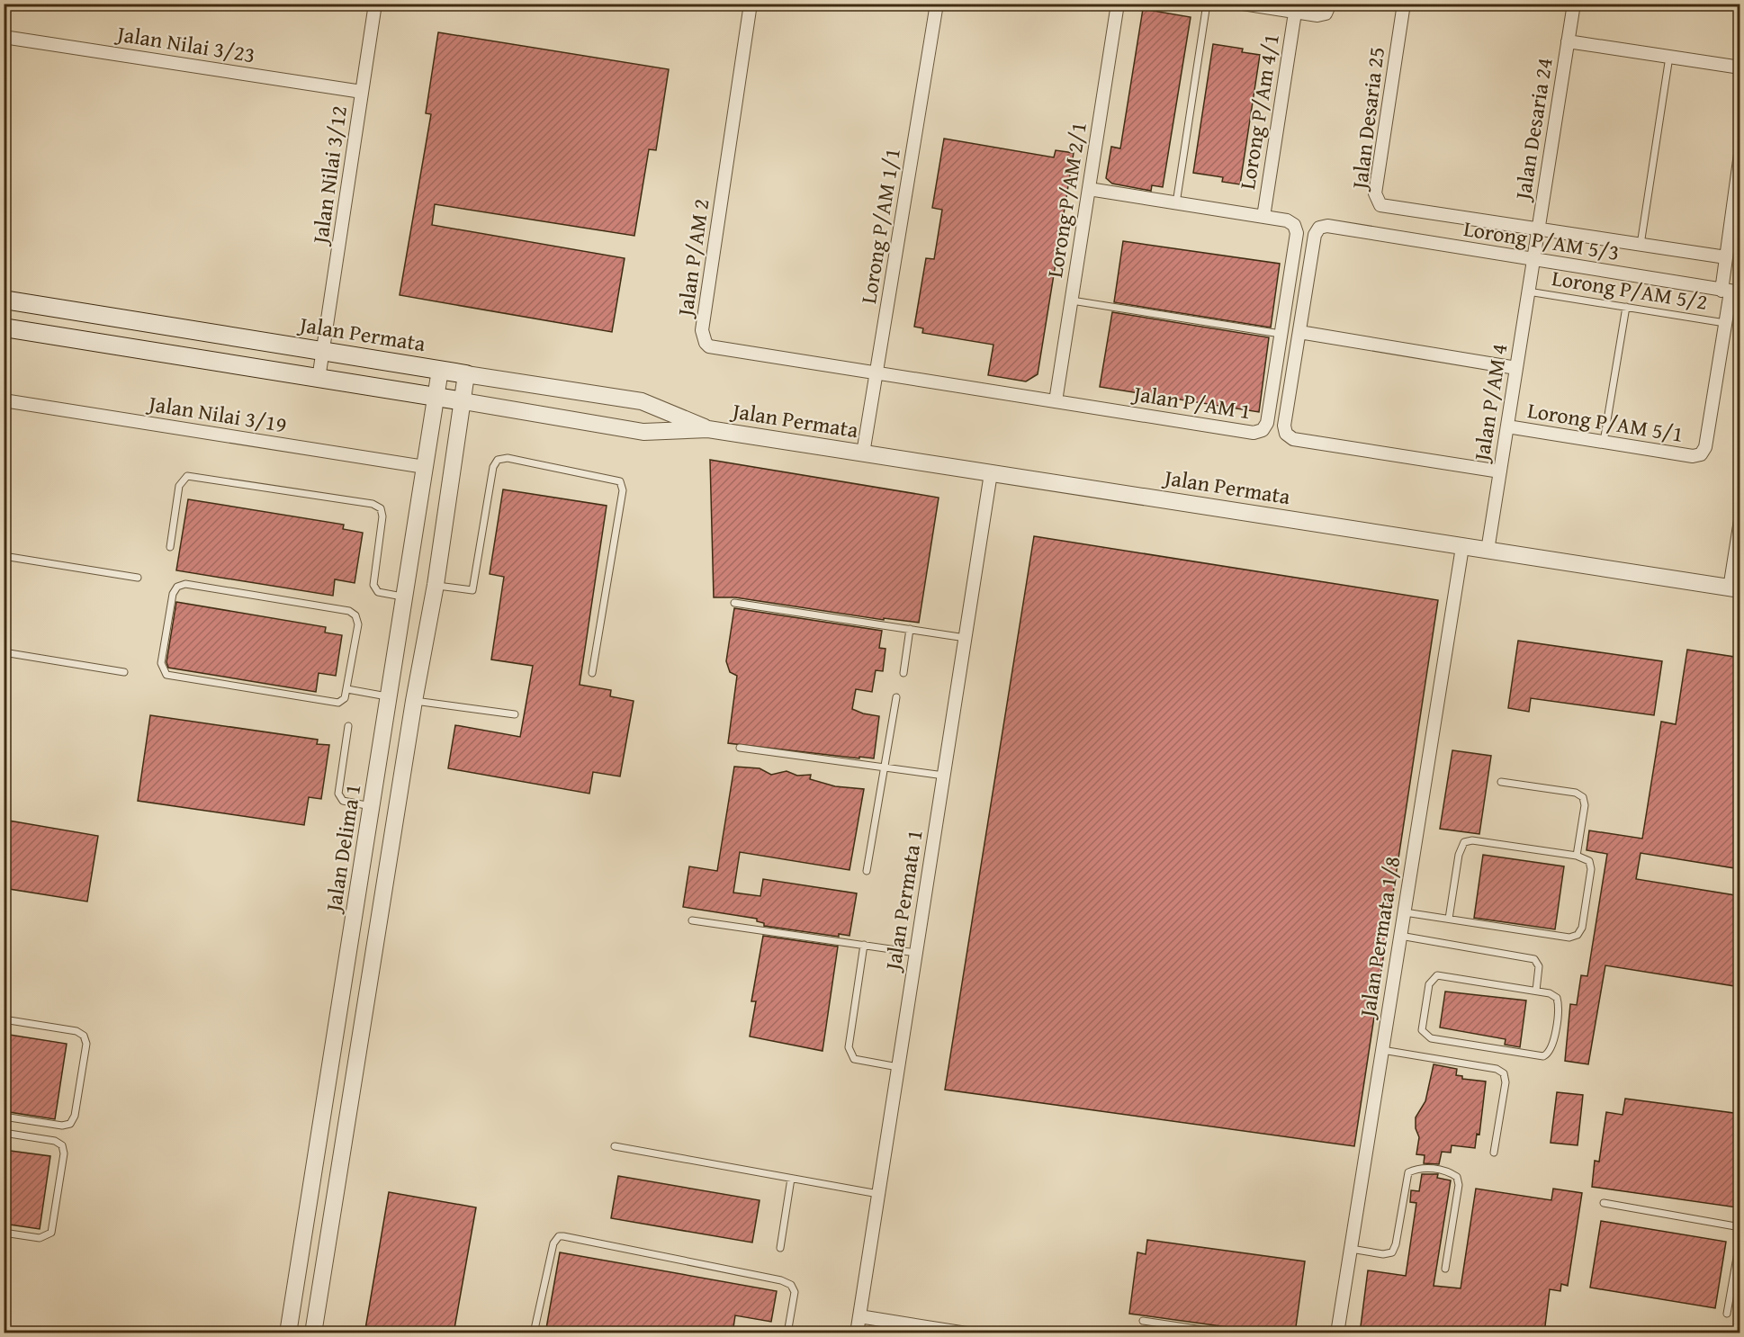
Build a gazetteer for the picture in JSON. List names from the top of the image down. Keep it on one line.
{"streets":{"main road":["Jalan Permata"],"street":["Jalan Nilai 3/23","Lorong P/Am 4/1","Jalan Desaria 25","Jalan Desaria 24","Jalan Nilai 3/12","Lorong P/AM 2/1","Lorong P/AM 1/1","Lorong P/AM 5/3","Jalan P/AM 2","Jalan P/AM 1","Jalan P/AM 4","Jalan Nilai 3/19","Lorong P/AM 5/1","Jalan Delima 1","Jalan Permata 1","Jalan Permata 1/8"],"lane":["Lorong P/AM 5/2"]},"crossings":[["Jalan Nilai 3/23","Jalan Nilai 3/12"],["Lorong P/Am 4/1","Jalan P/AM 1"],["Jalan Desaria 25","Jalan Desaria 24"],["Jalan Desaria 24","Lorong P/AM 5/3"],["Jalan Desaria 24","Jalan P/AM 4"],["Jalan Nilai 3/12","Jalan Permata"],["Lorong P/AM 2/1","Jalan P/AM 1"],["Lorong P/AM 1/1","Jalan P/AM 2"],["Lorong P/AM 1/1","Jalan Permata"],["Lorong P/AM 1/1","Jalan P/AM 1"],["Lorong P/AM 5/3","Jalan P/AM 4"],["Jalan P/AM 2","Jalan P/AM 1"],["Lorong P/AM 5/2","Jalan P/AM 4"],["Lorong P/AM 5/2","Lorong P/AM 5/1"],["Jalan Permata","Jalan P/AM 4"],["Jalan Permata","Jalan Delima 1"],["Jalan Permata","Jalan Permata 1"],["Jalan Permata","Jalan Permata 1/8"],["Jalan P/AM 4","Lorong P/AM 5/1"],["Jalan Nilai 3/19","Jalan Delima 1"]]}
